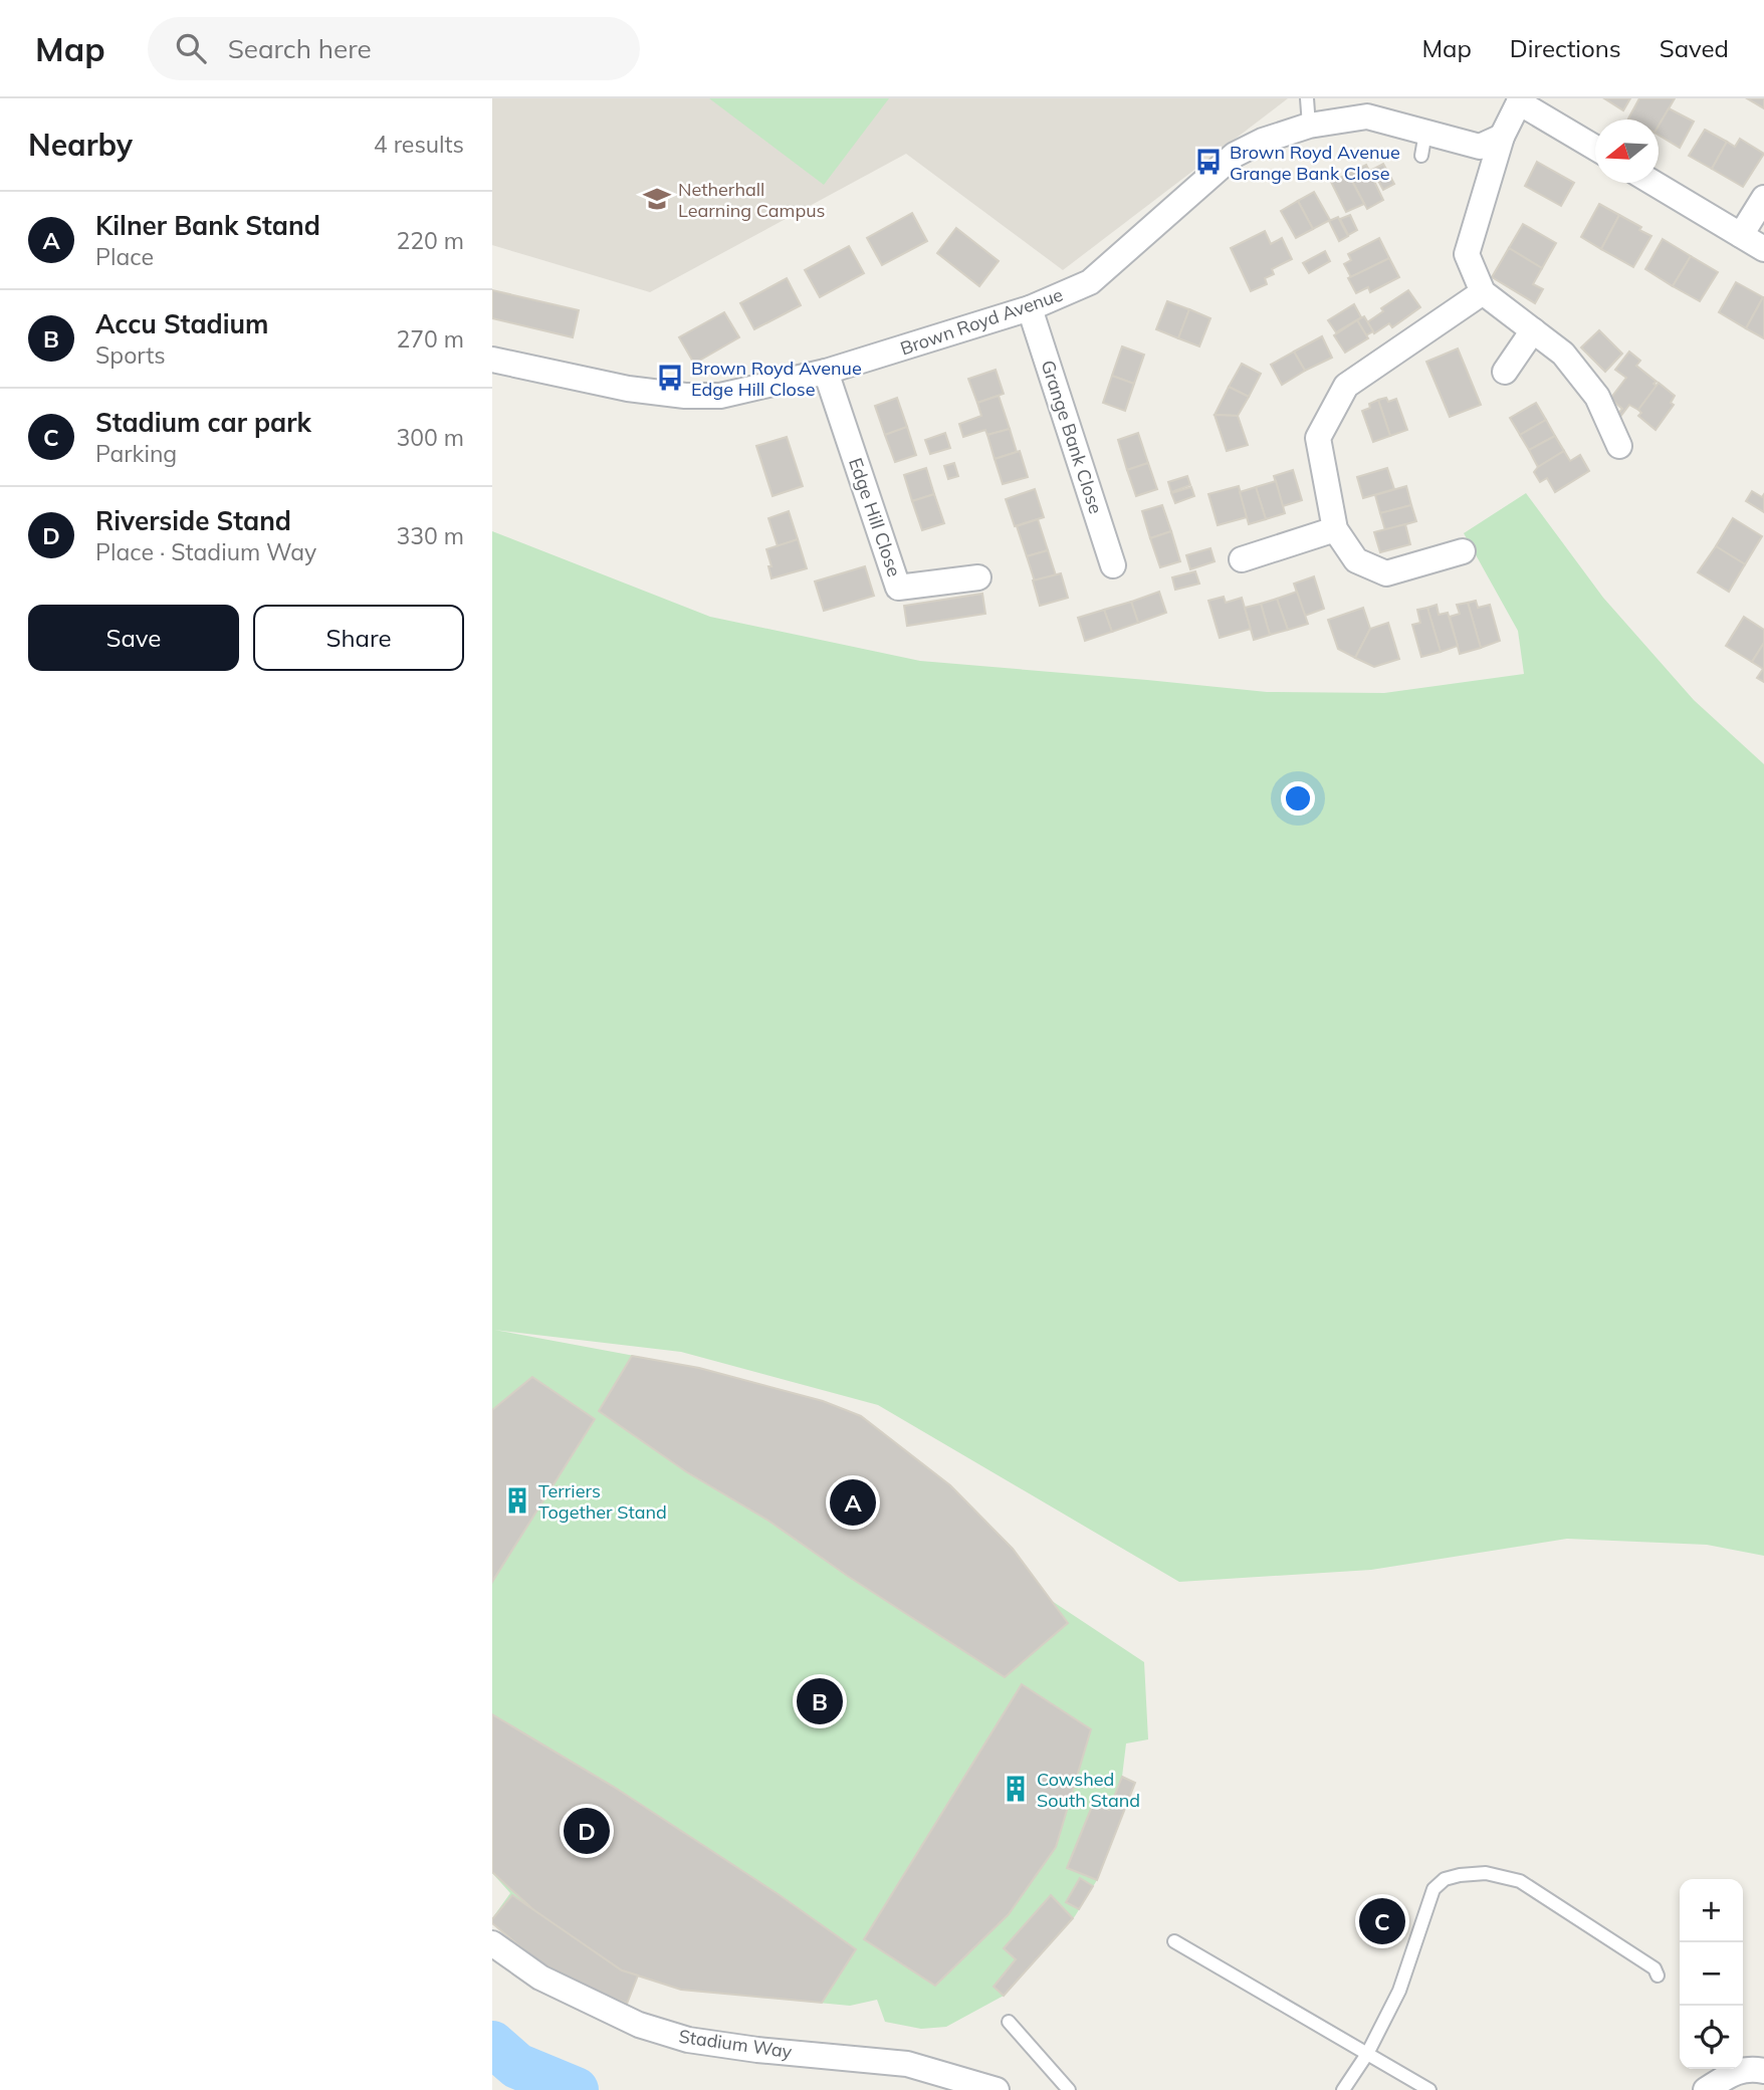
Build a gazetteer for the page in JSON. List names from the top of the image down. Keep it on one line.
{"streets":{"street":["Brown Royd Avenue","Grange Bank Close","Edge Hill Close","Stadium Way"]},"crossings":[["Brown Royd Avenue","Grange Bank Close"],["Brown Royd Avenue","Edge Hill Close"]],"places":{"bus stop":["Brown Royd Avenue Grange Bank Close","Brown Royd Avenue Edge Hill Close"],"school or university":["Netherhall Learning Campus"],"building":["Terriers Together Stand","Cowshed South Stand"]},"north":"left","page":{"header":"Map","search":"Search here","nav":["Map","Directions","Saved"],"heading":["Nearby","4 results"],"list":[{"mark":"A","name":"Kilner Bank Stand","note":"Place","value":"220 m"},{"mark":"B","name":"Accu Stadium","note":"Sports","value":"270 m"},{"mark":"C","name":"Stadium car park","note":"Parking","value":"300 m"},{"mark":"D","name":"Riverside Stand","note":"Place · Stadium Way","value":"330 m"}],"buttons":["Save","Share"],"pins":["A","B","D","C"],"map_buttons":["+","−"]}}
